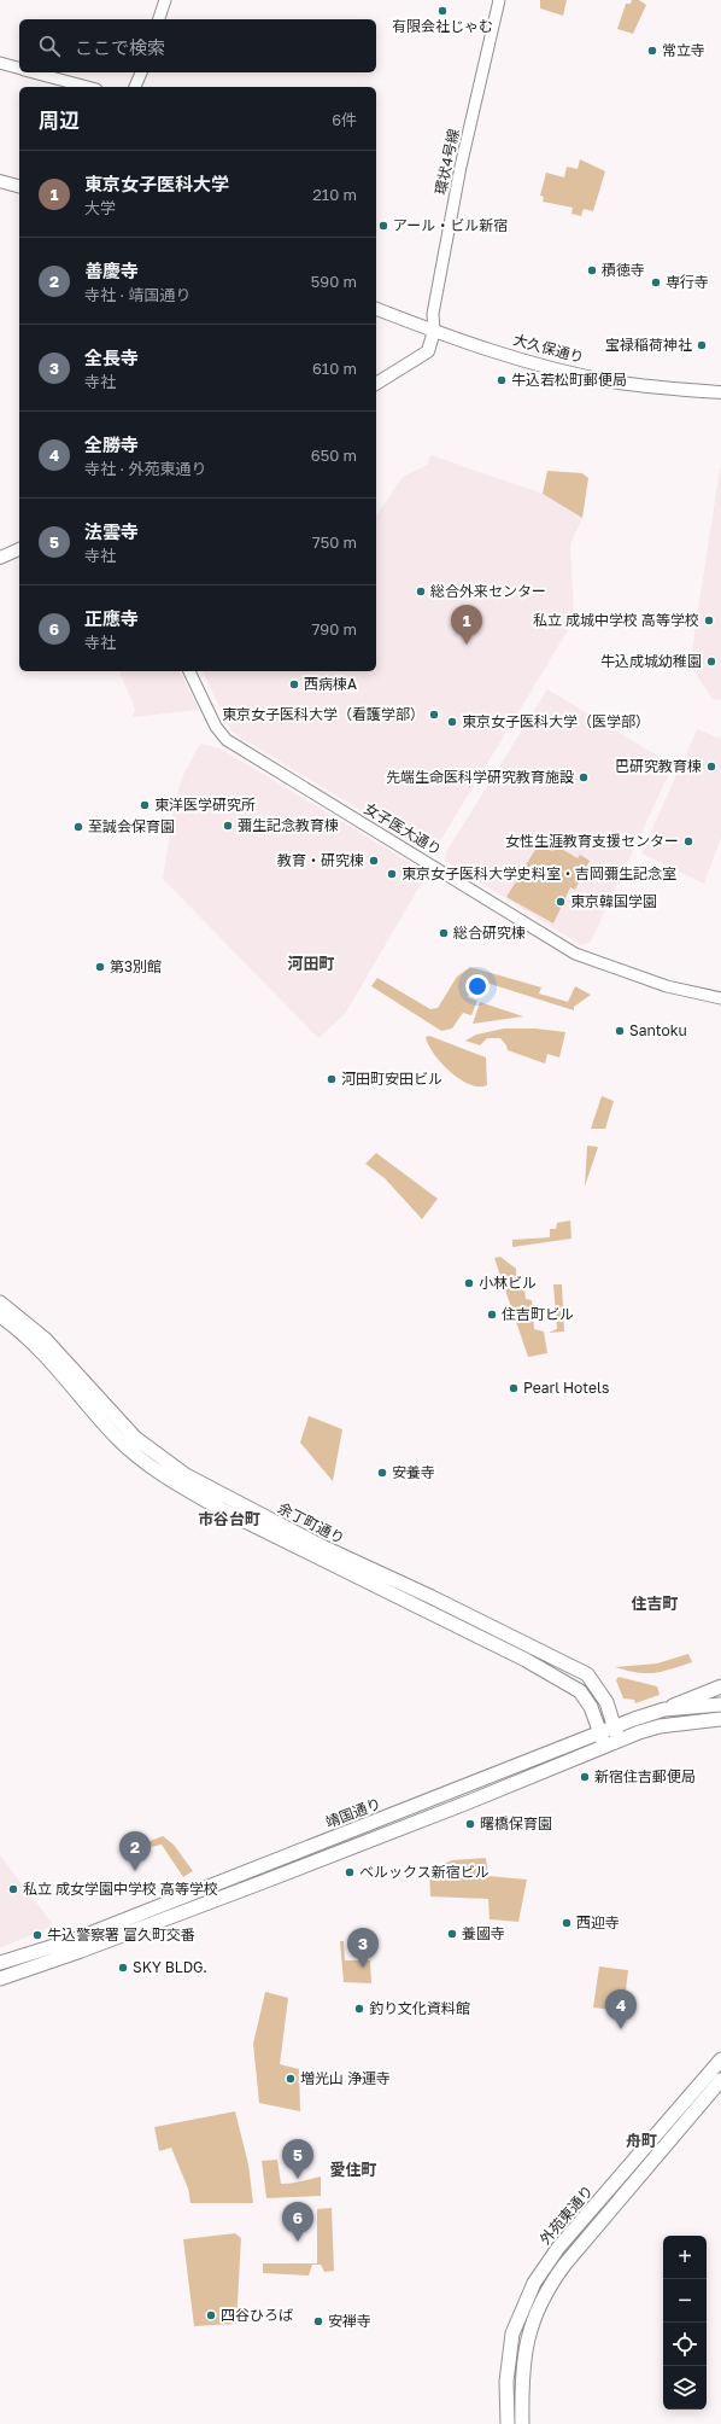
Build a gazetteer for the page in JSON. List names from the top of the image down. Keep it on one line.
{"streets":{"main road":["大久保通り","余丁町通り","靖国通り","外苑東通り"],"street":["環状4号線","女子医大通り"]},"crossings":[["環状4号線","大久保通り"],["余丁町通り","靖国通り"]],"districts":["河田町","市谷台町","住吉町","舟町","愛住町"],"places":["有限会社じゃむ","常立寺","アール・ビル新宿","積徳寺","専行寺","宝禄稲荷神社","牛込若松町郵便局","総合外来センター","私立 成城中学校 高等学校","牛込成城幼稚園","西病棟A","東京女子医科大学（看護学部）","東京女子医科大学（医学部）","巴研究教育棟","先端生命医科学研究教育施設","東洋医学研究所","彌生記念教育棟","至誠会保育園","女性生涯教育支援センター","教育・研究棟","東京女子医科大学史料室・吉岡彌生記念室","東京韓国学園","総合研究棟","第3別館","Santoku","河田町安田ビル","小林ビル","住吉町ビル","Pearl Hotels","安養寺","新宿住吉郵便局","曙橋保育園","ベルックス新宿ビル","私立 成女学園中学校 高等学校","西迎寺","養國寺","牛込警察署 富久町交番","SKY BLDG.","釣り文化資料館","増光山 浄運寺","四谷ひろば","安禅寺"],"page":{"search":"ここで検索","heading":["周辺","6件"],"list":[{"mark":"1","name":"東京女子医科大学","note":"大学","value":"210 m"},{"mark":"2","name":"善慶寺","note":"寺社 · 靖国通り","value":"590 m"},{"mark":"3","name":"全長寺","note":"寺社","value":"610 m"},{"mark":"4","name":"全勝寺","note":"寺社 · 外苑東通り","value":"650 m"},{"mark":"5","name":"法雲寺","note":"寺社","value":"750 m"},{"mark":"6","name":"正應寺","note":"寺社","value":"790 m"}],"pins":["1","2","3","4","5","6"],"map_buttons":["+","−"]}}
